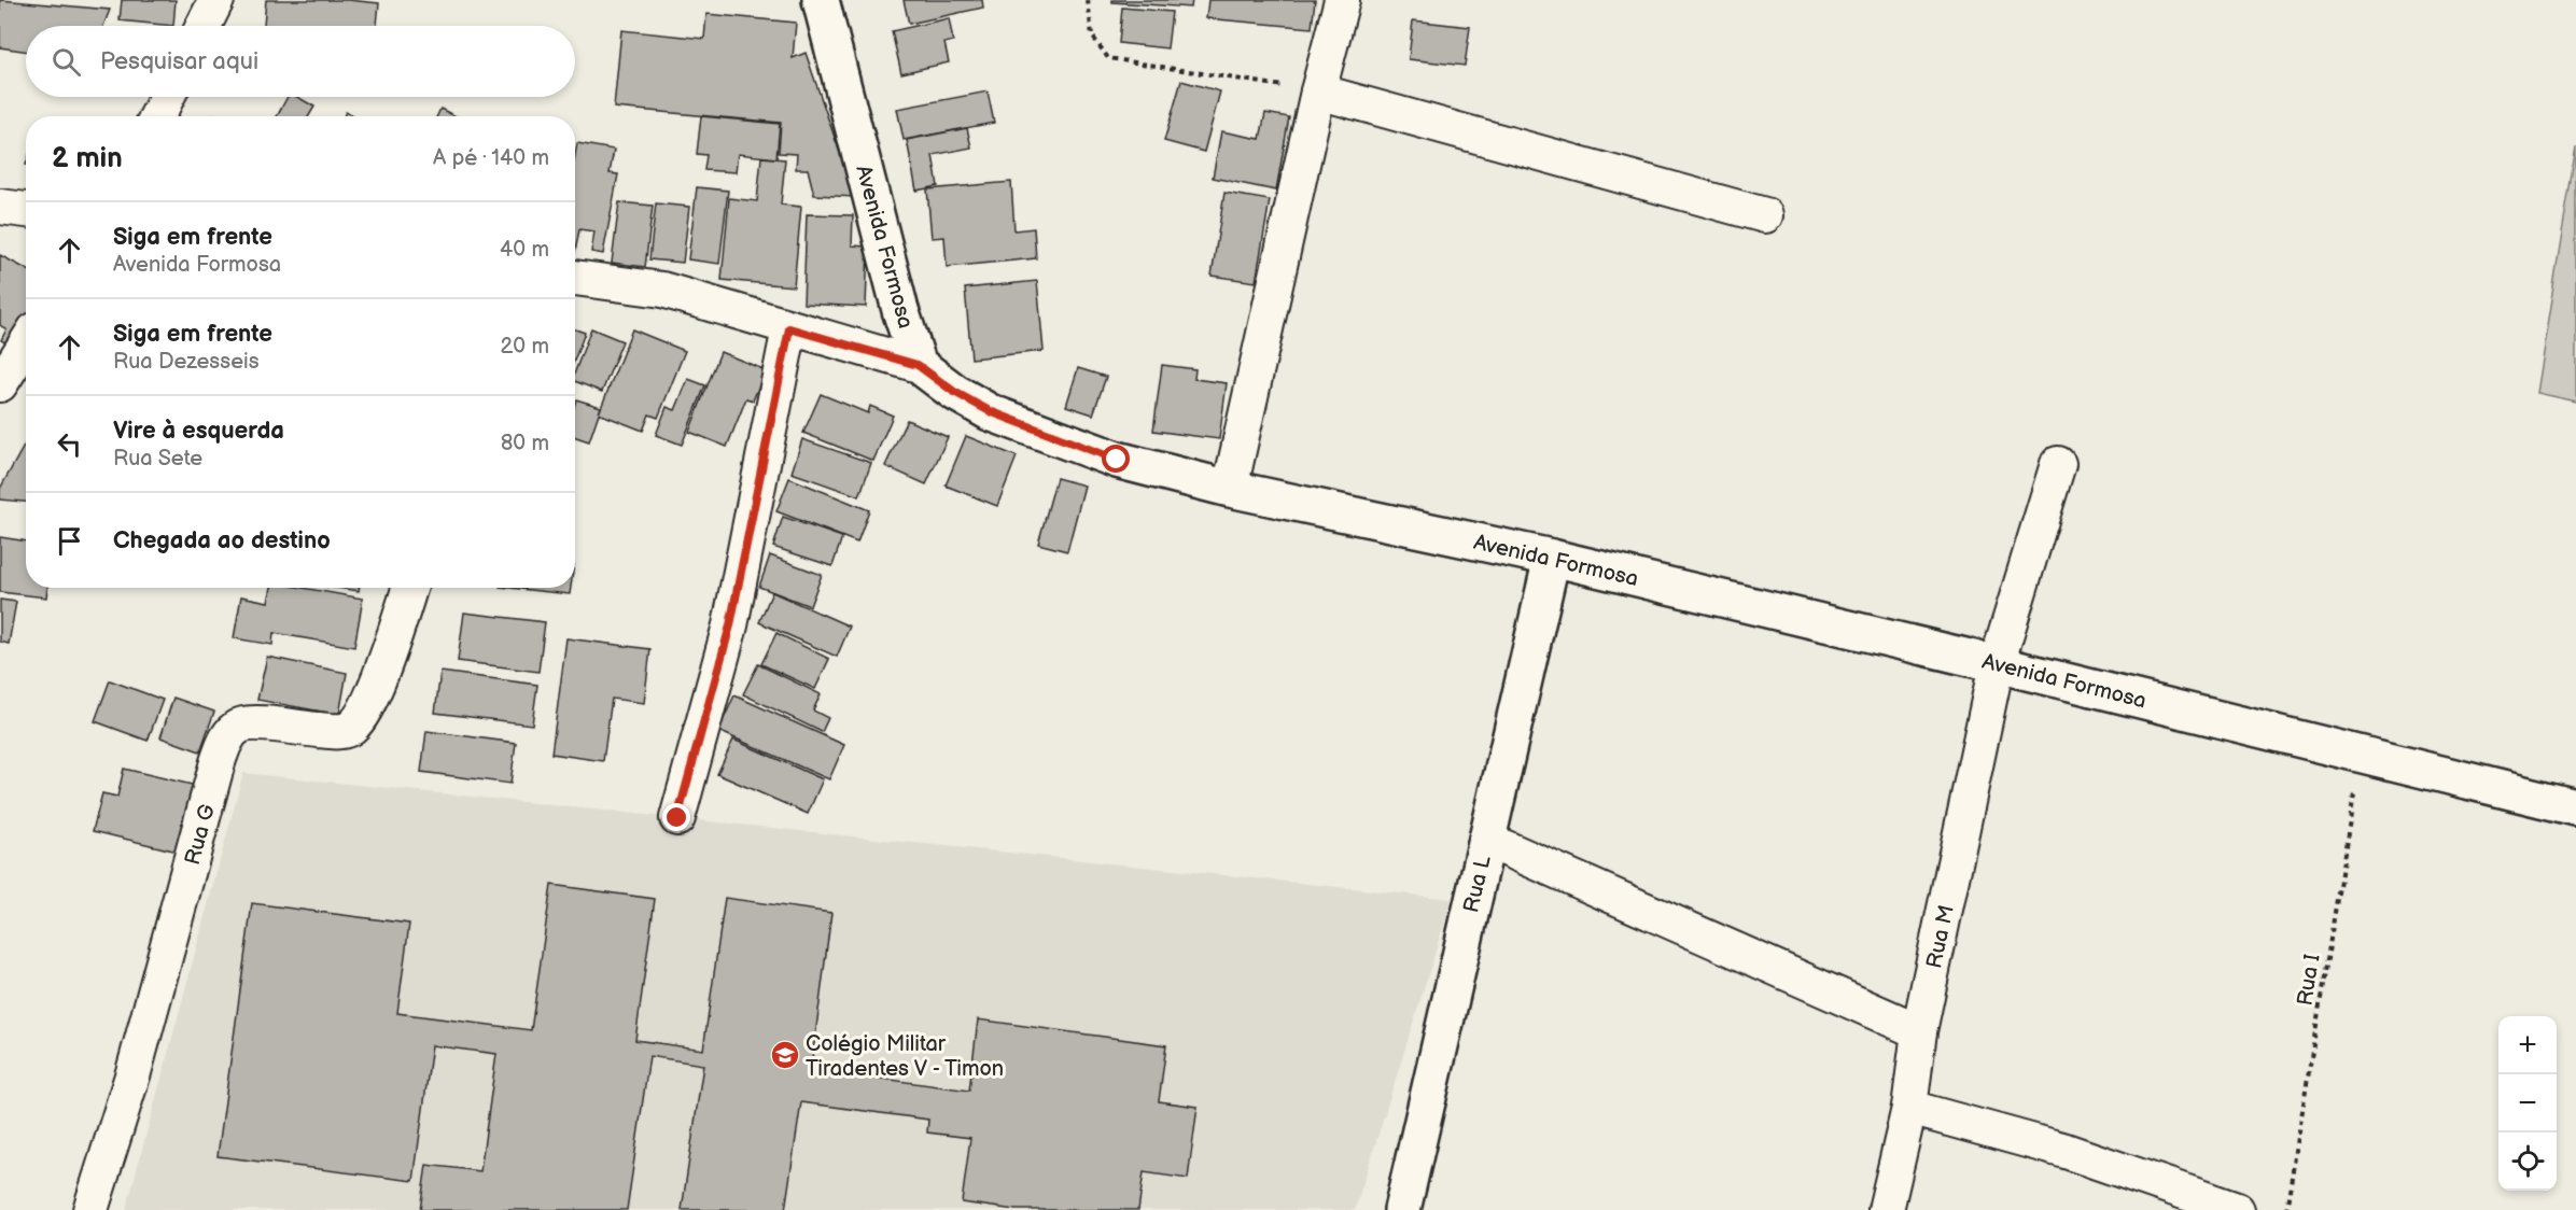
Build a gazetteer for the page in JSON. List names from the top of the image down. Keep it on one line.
{"streets":{"main road":["Avenida Formosa","Rua L"],"street":["Rua G","Rua M"],"path":["Rua I"]},"crossings":[["Avenida Formosa","Rua L"],["Avenida Formosa","Rua M"],["Avenida Formosa","Rua I"]],"places":{"school or university":["Colégio Militar Tiradentes V - Timon"]},"page":{"search":"Pesquisar aqui","heading":["2 min","A pé · 140 m"],"list":[["Siga em frente","Avenida Formosa","40 m"],["Siga em frente","Rua Dezesseis","20 m"],["Vire à esquerda","Rua Sete","80 m"],"Chegada ao destino"],"map_buttons":["+","−"]}}
